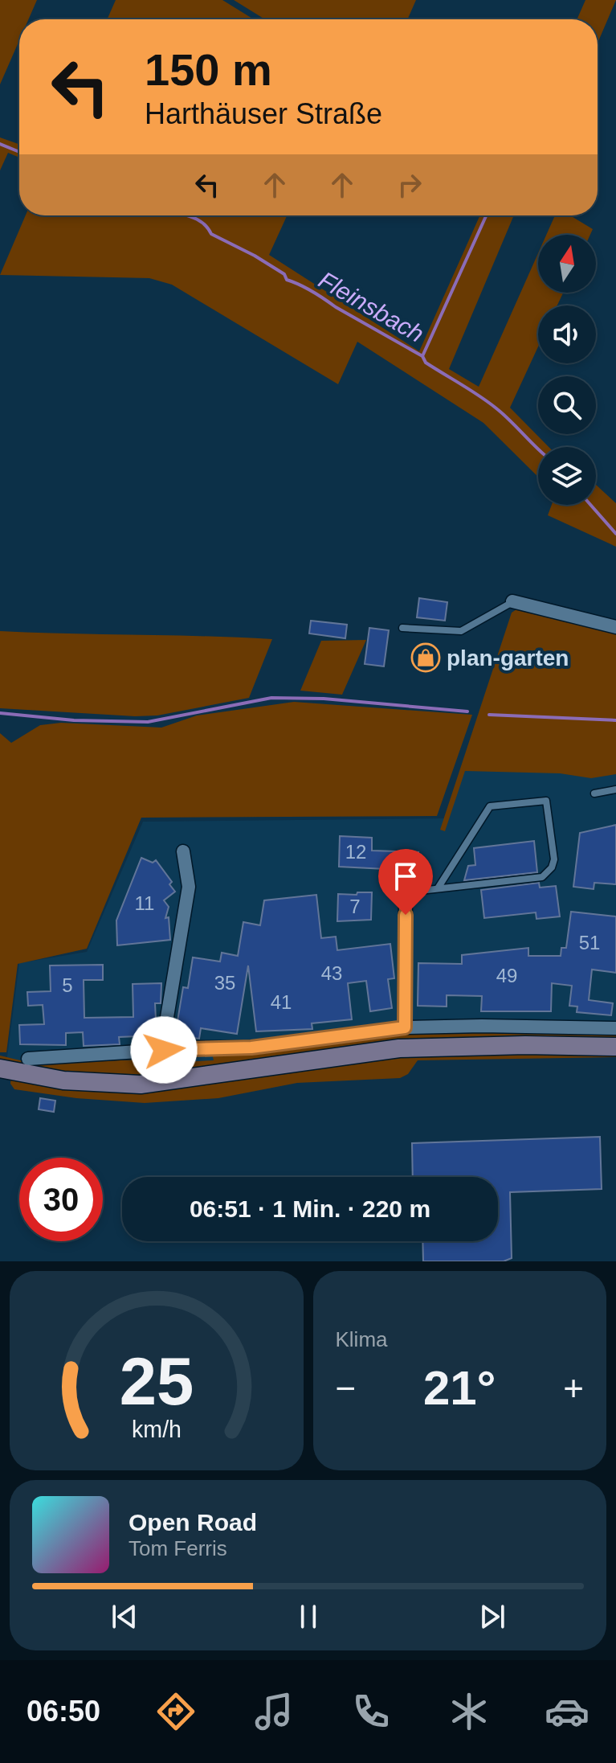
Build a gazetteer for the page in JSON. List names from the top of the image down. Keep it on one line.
{"water":["Fleinsbach"],"places":{"shop":["plan-garten"]},"house_numbers":["12","11","7","51","43","49","35","5","41"],"north":"top","page":{"turn":["150 m","Harthäuser Straße"],"limit":"30","trip":"06:51 · 1 Min. · 220 m","tile":"Klima","heat":["−","21°","+"],"song":["Open Road","Tom Ferris"],"tabs":"06:50","gauge":["25","km/h"]}}
